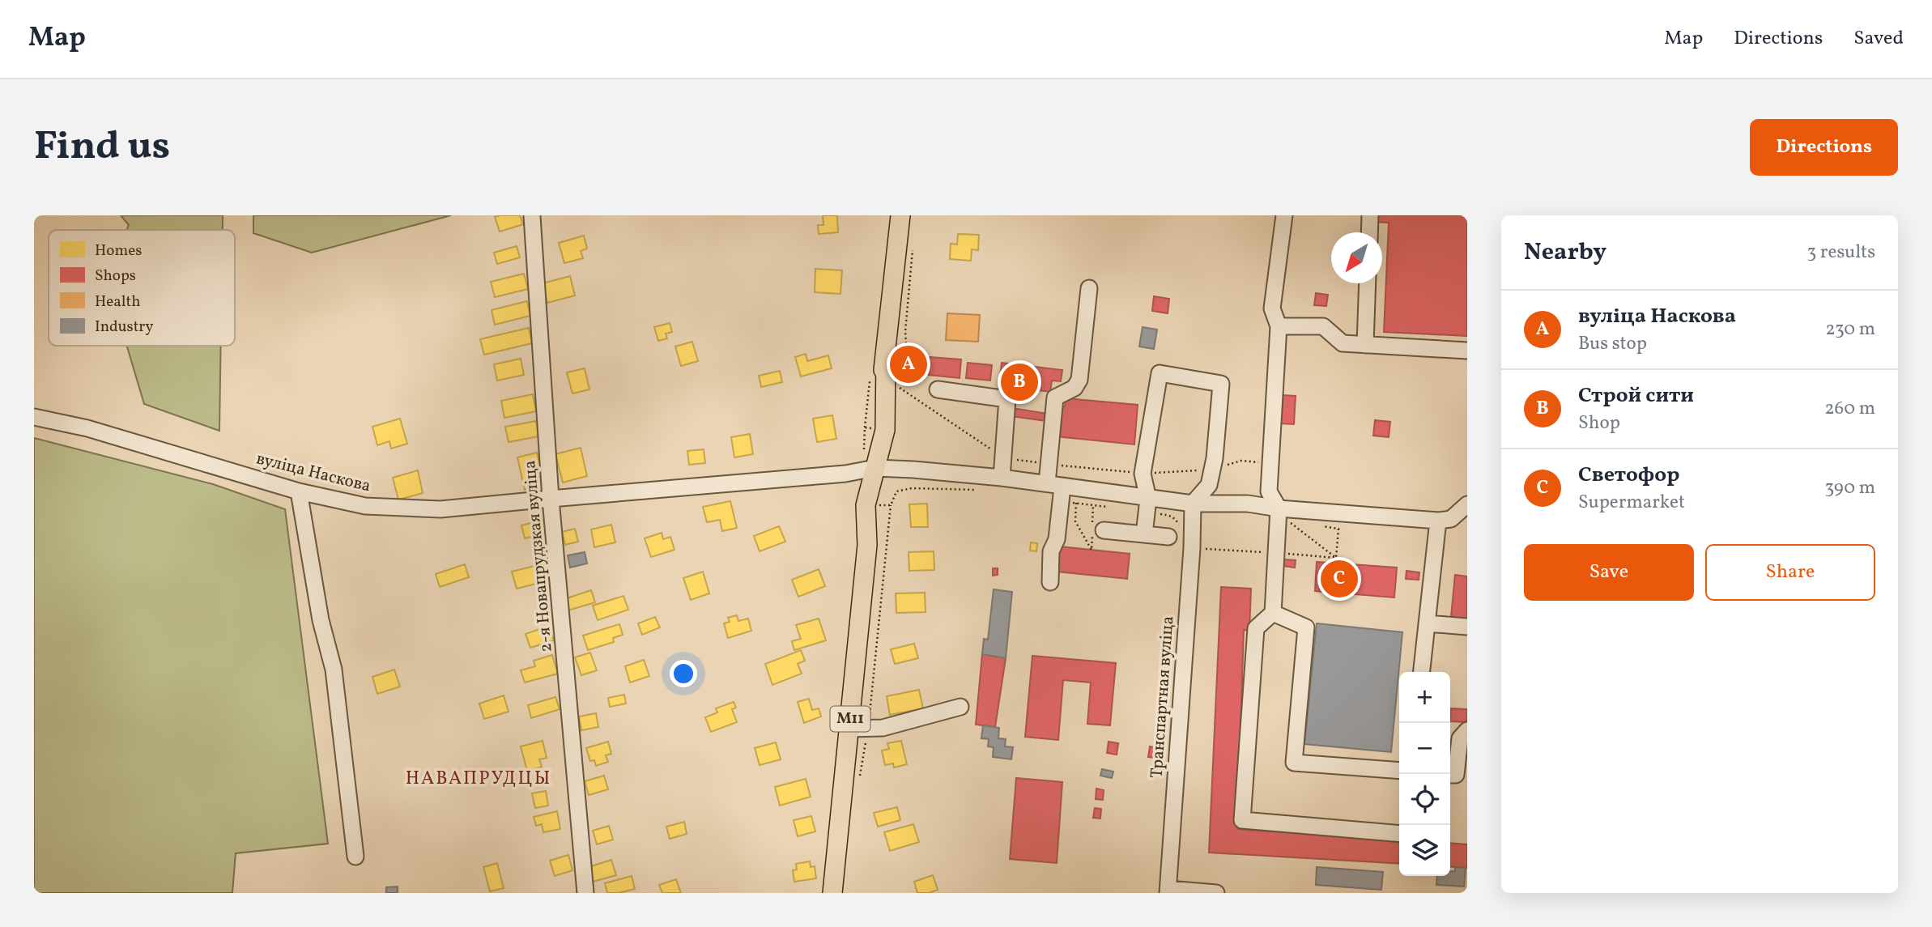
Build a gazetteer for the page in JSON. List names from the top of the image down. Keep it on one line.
{"streets":{"main road":["М11"],"street":["вуліца Наскова","2-я Новапрудзкая вуліца","Транспартная вуліца"]},"crossings":[["вуліца Наскова","2-я Новапрудзкая вуліца"],["вуліца Наскова","Транспартная вуліца"],["вуліца Наскова","М11"]],"districts":["НАВАПРУДЦЫ"],"legend":["Homes","Shops","Health","Industry"],"north":"bottom left","page":{"header":"Map","nav":["Map","Directions","Saved"],"buttons":["Directions",["Save","Share"]],"title":"Find us","heading":["Nearby","3 results"],"list":[{"mark":"A","name":"вуліца Наскова","note":"Bus stop","value":"230 m"},{"mark":"B","name":"Строй сити","note":"Shop","value":"260 m"},{"mark":"C","name":"Светофор","note":"Supermarket","value":"390 m"}],"pins":["A","B","C"],"map_buttons":["+","−"]}}
